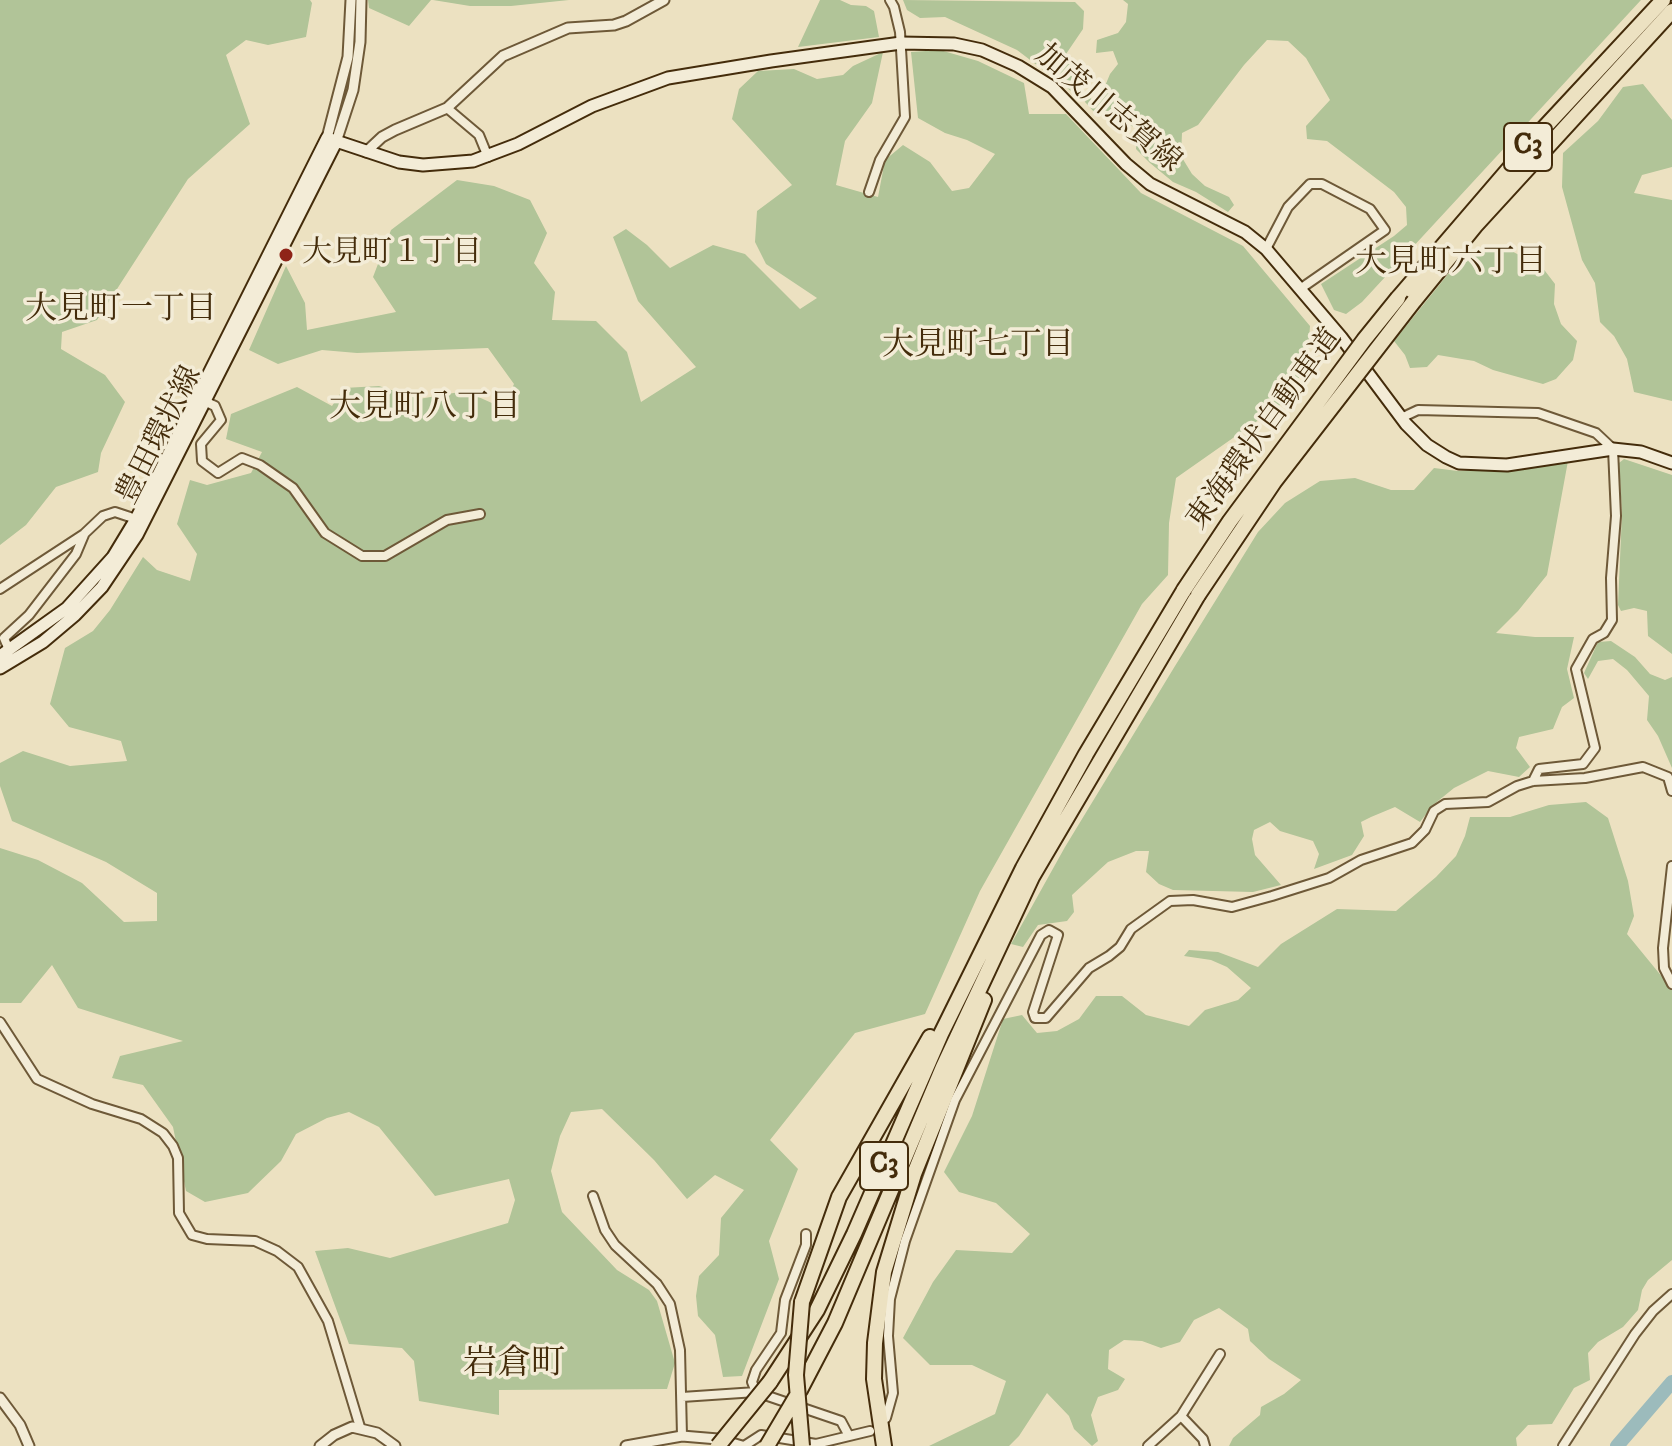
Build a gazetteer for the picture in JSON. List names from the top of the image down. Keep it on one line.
{"streets":{"highway":["C3","東海環状自動車道"],"main road":["加茂川志賀線","豊田環状線"]},"crossings":[["加茂川志賀線","豊田環状線"],["C3","東海環状自動車道"]],"districts":["大見町六丁目","大見町一丁目","大見町七丁目","大見町八丁目","岩倉町"],"places":["大見町１丁目"]}
